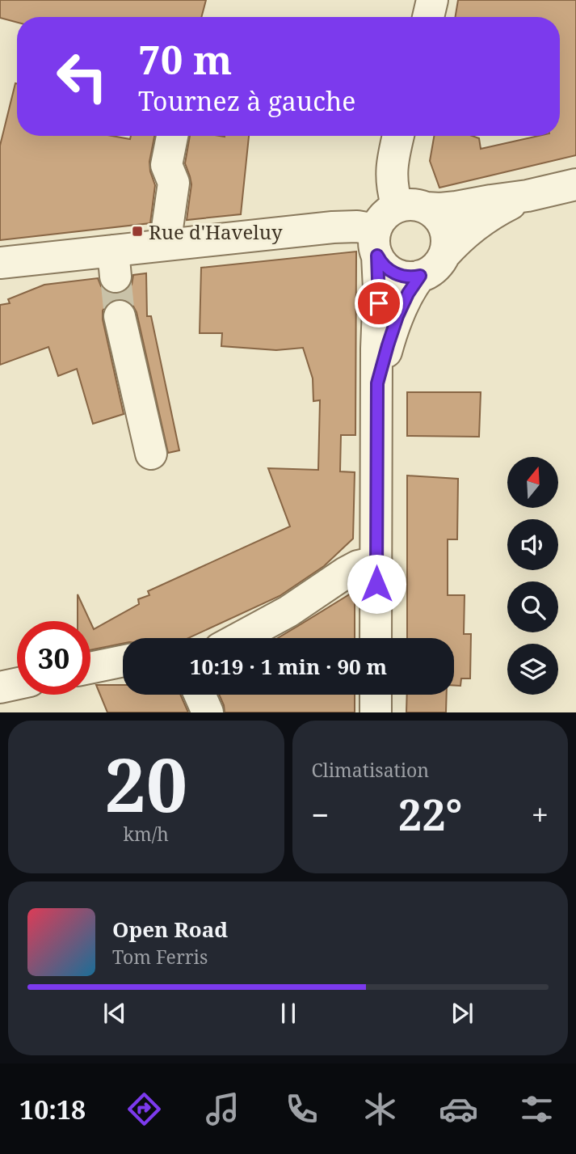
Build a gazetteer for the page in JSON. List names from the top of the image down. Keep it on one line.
{"places":{"transit":["Rue d'Haveluy"]},"north":"top","page":{"turn":["70 m","Tournez à gauche"],"limit":"30","trip":"10:19 · 1 min · 90 m","tile":[["20","km/h"],"Climatisation"],"heat":["−","22°","+"],"song":["Open Road","Tom Ferris"],"tabs":"10:18"}}
